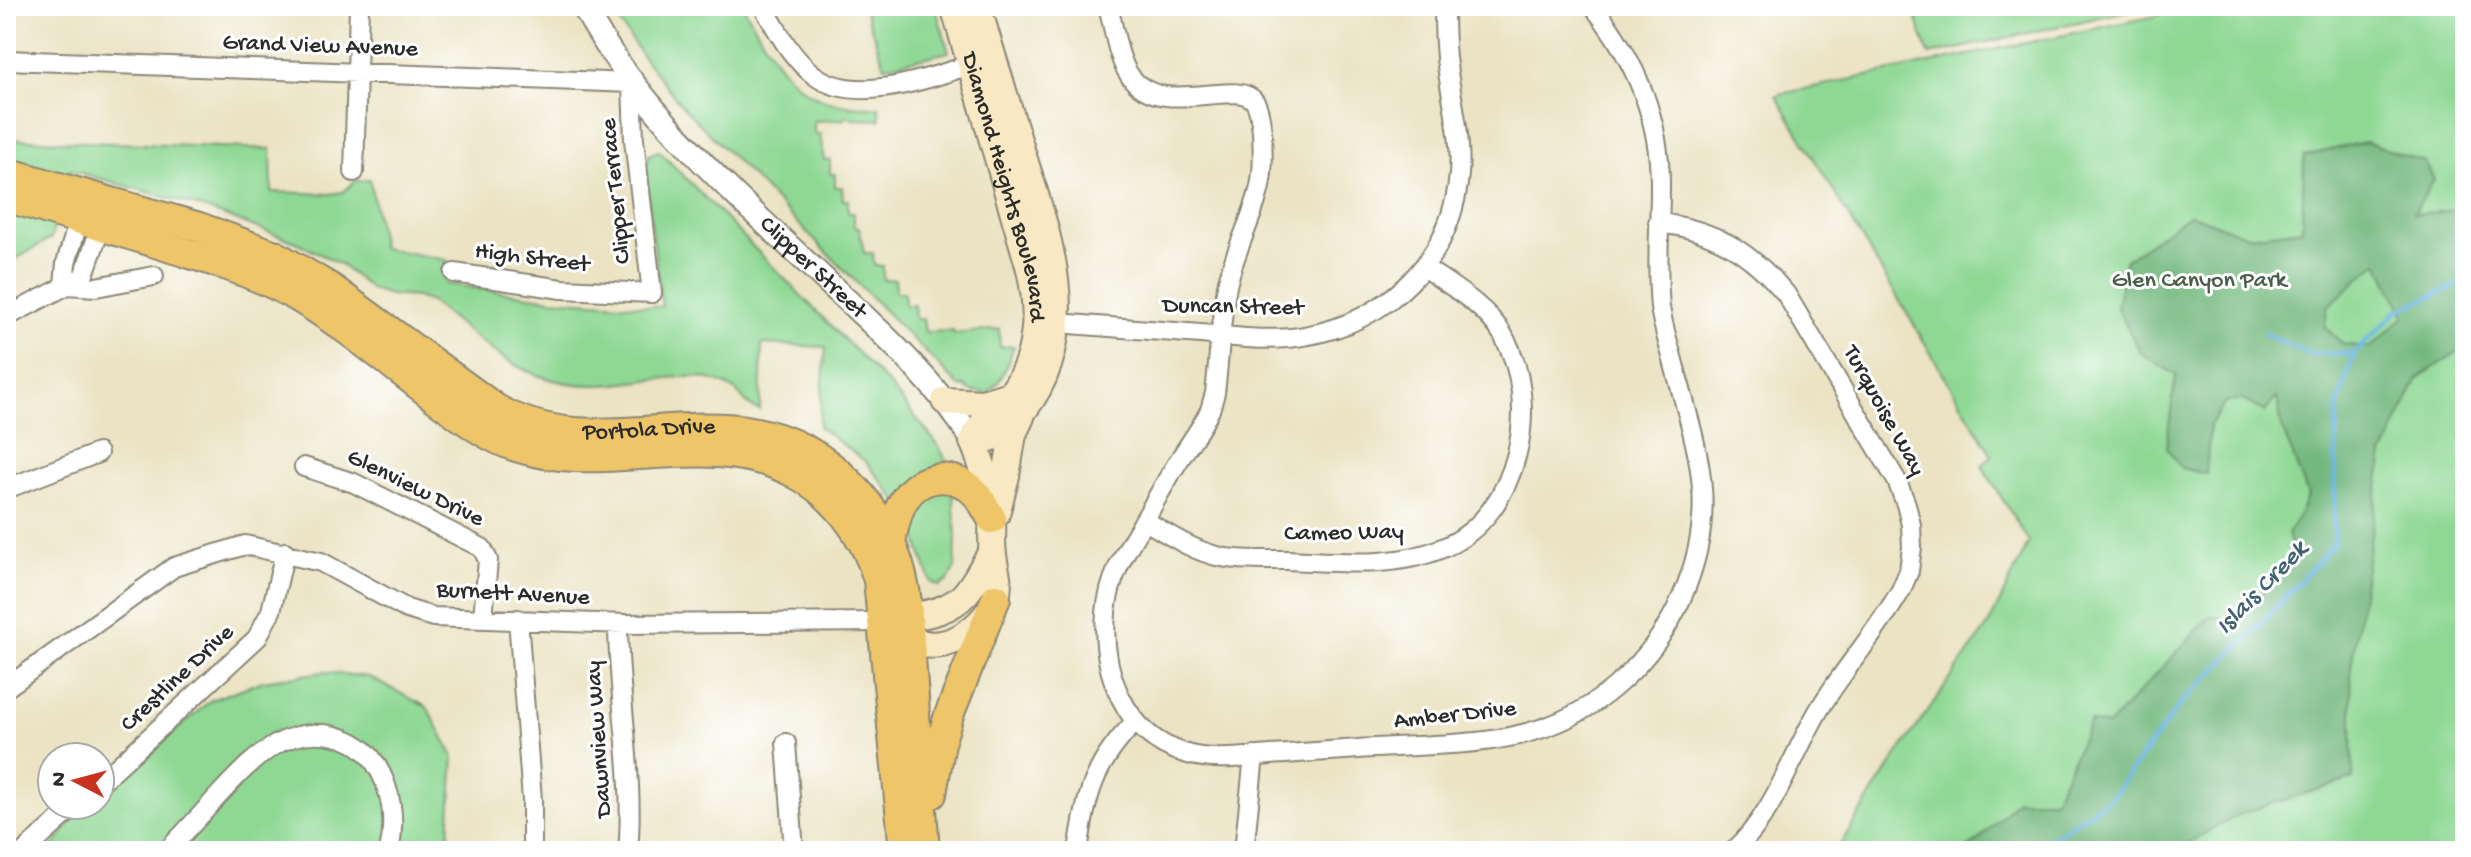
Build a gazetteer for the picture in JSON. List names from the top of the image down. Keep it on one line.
{"streets":{"main road":["Diamond Heights Boulevard","Clipper Street","Portola Drive"],"street":["Grand View Avenue","Clipper Terrace","High Street","Duncan Street","Turquoise Way","Glenview Drive","Cameo Way","Burnett Avenue","Crestline Drive","Amber Drive","Dawnview Way"]},"crossings":[["Grand View Avenue","Clipper Terrace"],["Grand View Avenue","Clipper Street"],["Diamond Heights Boulevard","Clipper Street"],["Diamond Heights Boulevard","Duncan Street"],["Clipper Terrace","High Street"],["Clipper Terrace","Clipper Street"],["Duncan Street","Cameo Way"],["Duncan Street","Amber Drive"],["Turquoise Way","Amber Drive"],["Portola Drive","Burnett Avenue"],["Glenview Drive","Burnett Avenue"],["Cameo Way","Amber Drive"],["Burnett Avenue","Crestline Drive"],["Burnett Avenue","Dawnview Way"]],"water":["Islais Creek"],"parks":["Glen Canyon Park"],"north":"left"}
